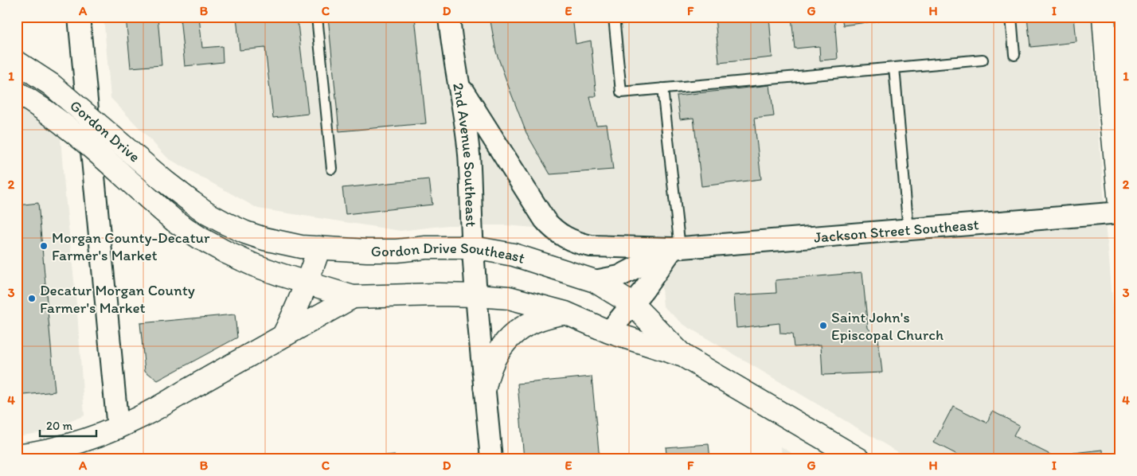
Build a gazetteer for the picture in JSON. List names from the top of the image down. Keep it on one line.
{"streets":{"main road":["Gordon Drive","Gordon Drive Southeast"],"street":["2nd Avenue Southeast","Jackson Street Southeast"]},"crossings":[["Gordon Drive","Gordon Drive Southeast"],["2nd Avenue Southeast","Gordon Drive Southeast"],["Jackson Street Southeast","Gordon Drive Southeast"]],"places":["Morgan County-Decatur Farmer's Market","Decatur Morgan County Farmer's Market","Saint John's Episcopal Church"],"scale_bar":"20 m","grid":{"columns":["A","B","C","D","E","F","G","H","I"],"rows":["1","2","3","4"]}}
